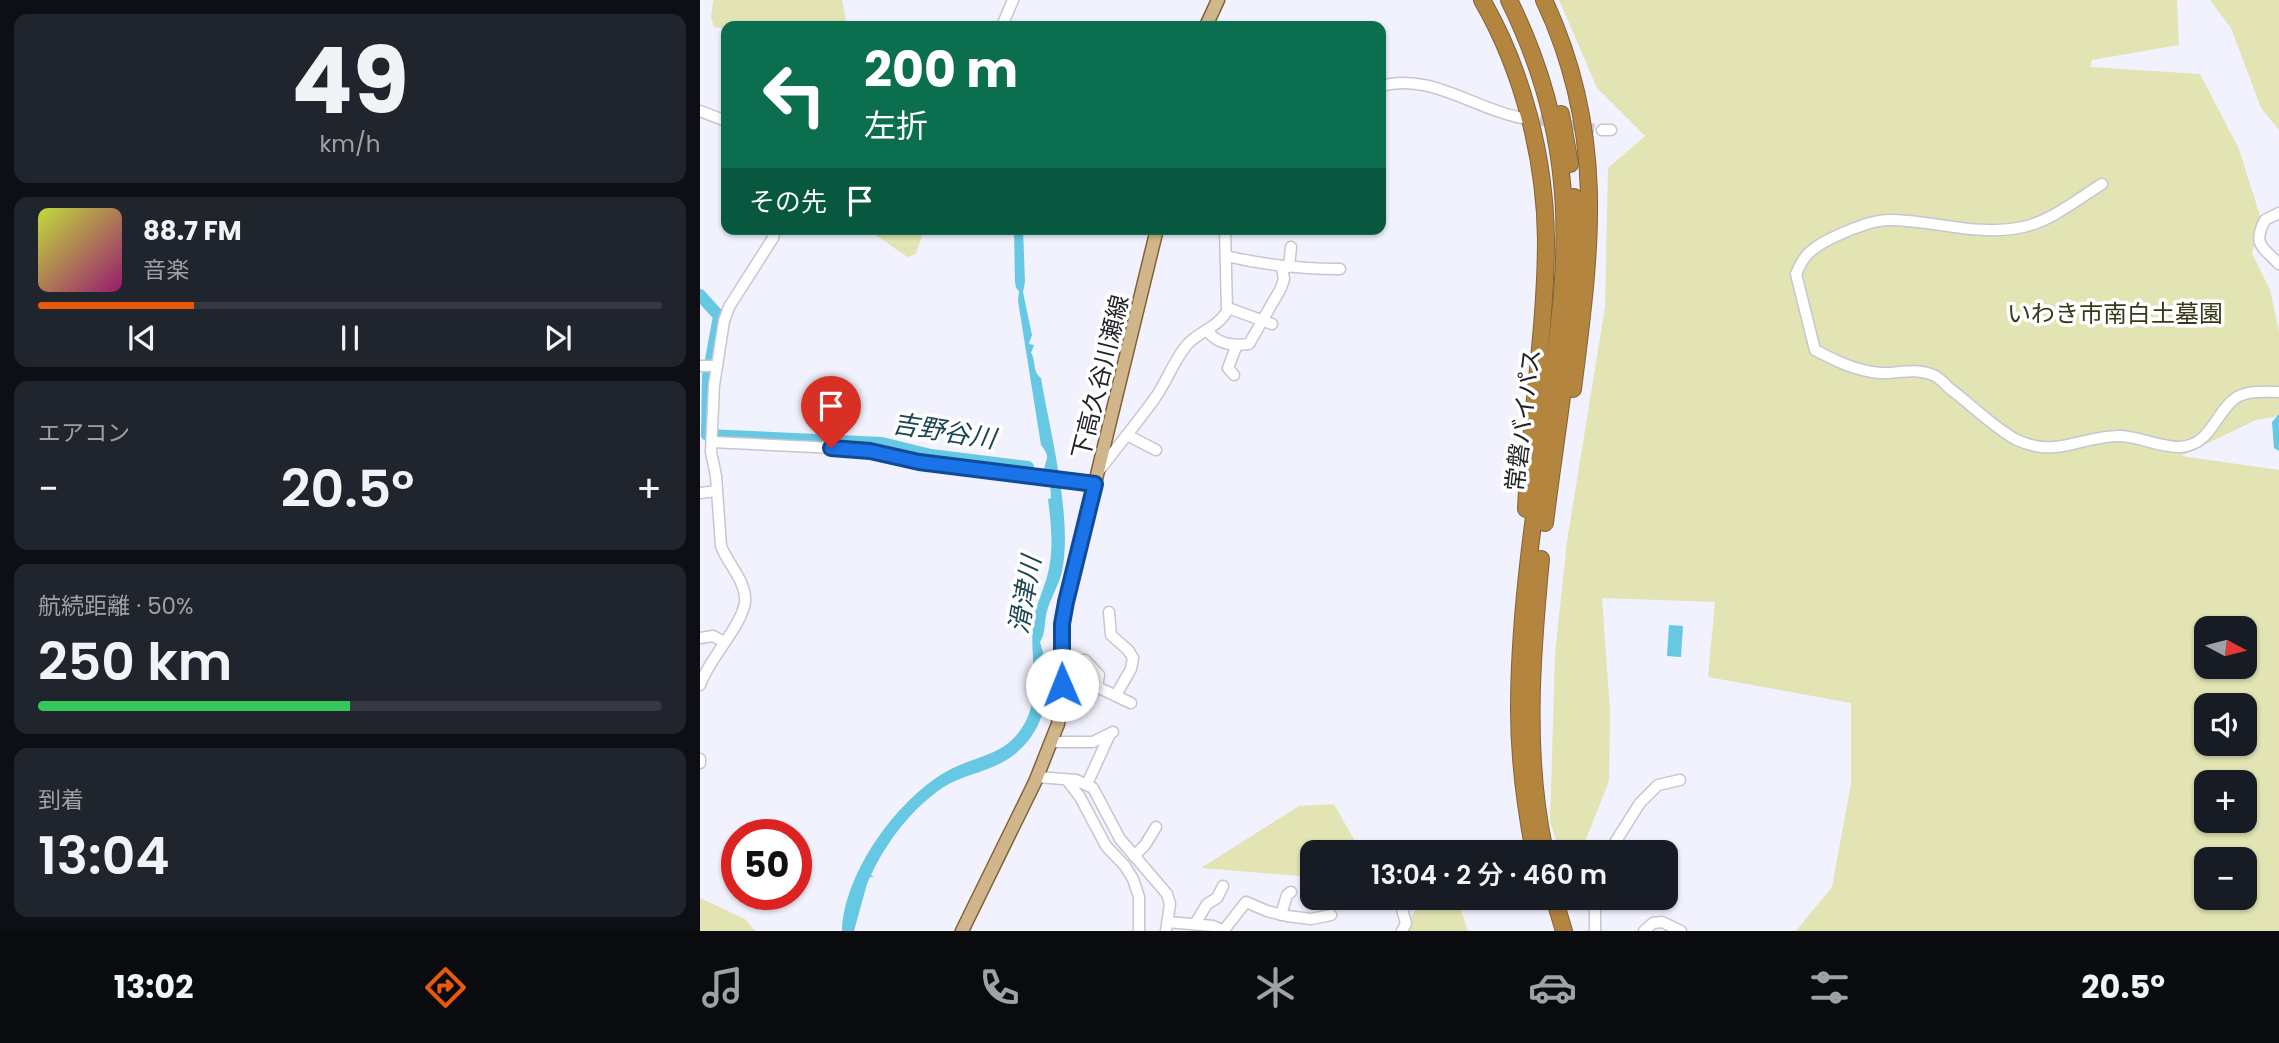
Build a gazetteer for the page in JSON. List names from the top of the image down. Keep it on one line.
{"streets":{"highway":["常磐バイパス"],"main road":["下高久谷川瀬線"]},"water":["吉野谷川","滑津川"],"parks":["いわき市南白土墓園"],"north":"right","page":{"tile":[["49","km/h"],"エアコン",["航続距離 · 50%","250 km"],["到着","13:04"]],"turn":["200 m","左折"],"then":"その先","song":["88.7 FM","音楽"],"heat":["−","20.5°","+"],"map_buttons":["+","−"],"limit":"50","trip":"13:04 · 2 分 · 460 m","tabs":["13:02","20.5°"]}}
